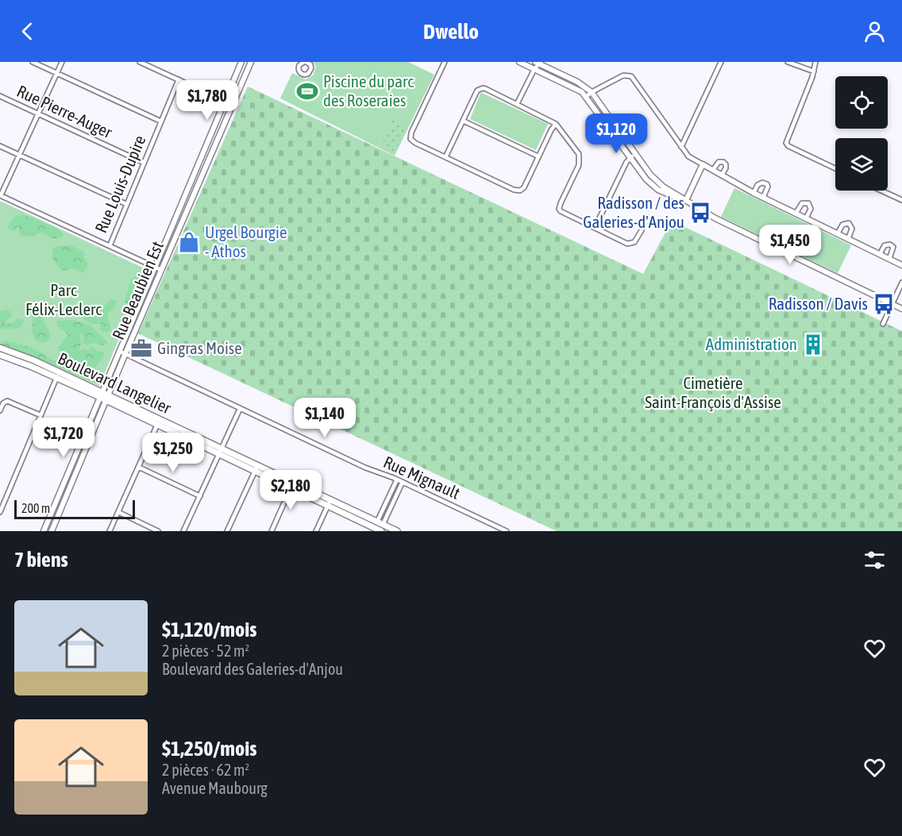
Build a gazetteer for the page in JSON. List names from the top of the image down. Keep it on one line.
{"streets":{"main road":["Boulevard Langelier"],"street":["Rue Pierre-Auger","Rue Louis-Dupire","Rue Beaubien Est","Rue Mignault"]},"crossings":[["Rue Pierre-Auger","Rue Louis-Dupire"],["Rue Beaubien Est","Boulevard Langelier"],["Rue Beaubien Est","Rue Mignault"]],"parks":["Parc Félix-Leclerc","Cimetière Saint-François d'Assise"],"places":{"sports":["Piscine du parc des Roseraies"],"bus stop":["Radisson / des Galeries-d'Anjou","Radisson / Davis"],"shop":["Urgel Bourgie - Athos"],"building":["Administration"],"office":["Gingras Moise"]},"scale_bar":"200 m","page":{"header":"Dwello","price":["$1,780","$1,120","$1,450","$1,140","$1,720","$1,250","$2,180"],"scale":"200 m","heading":"7 biens","list":[{"name":"$1,120/mois","note":"2 pièces · 52 m² · Boulevard des Galeries-d'Anjou"},{"name":"$1,250/mois","note":"2 pièces · 62 m² · Avenue Maubourg"}]}}
